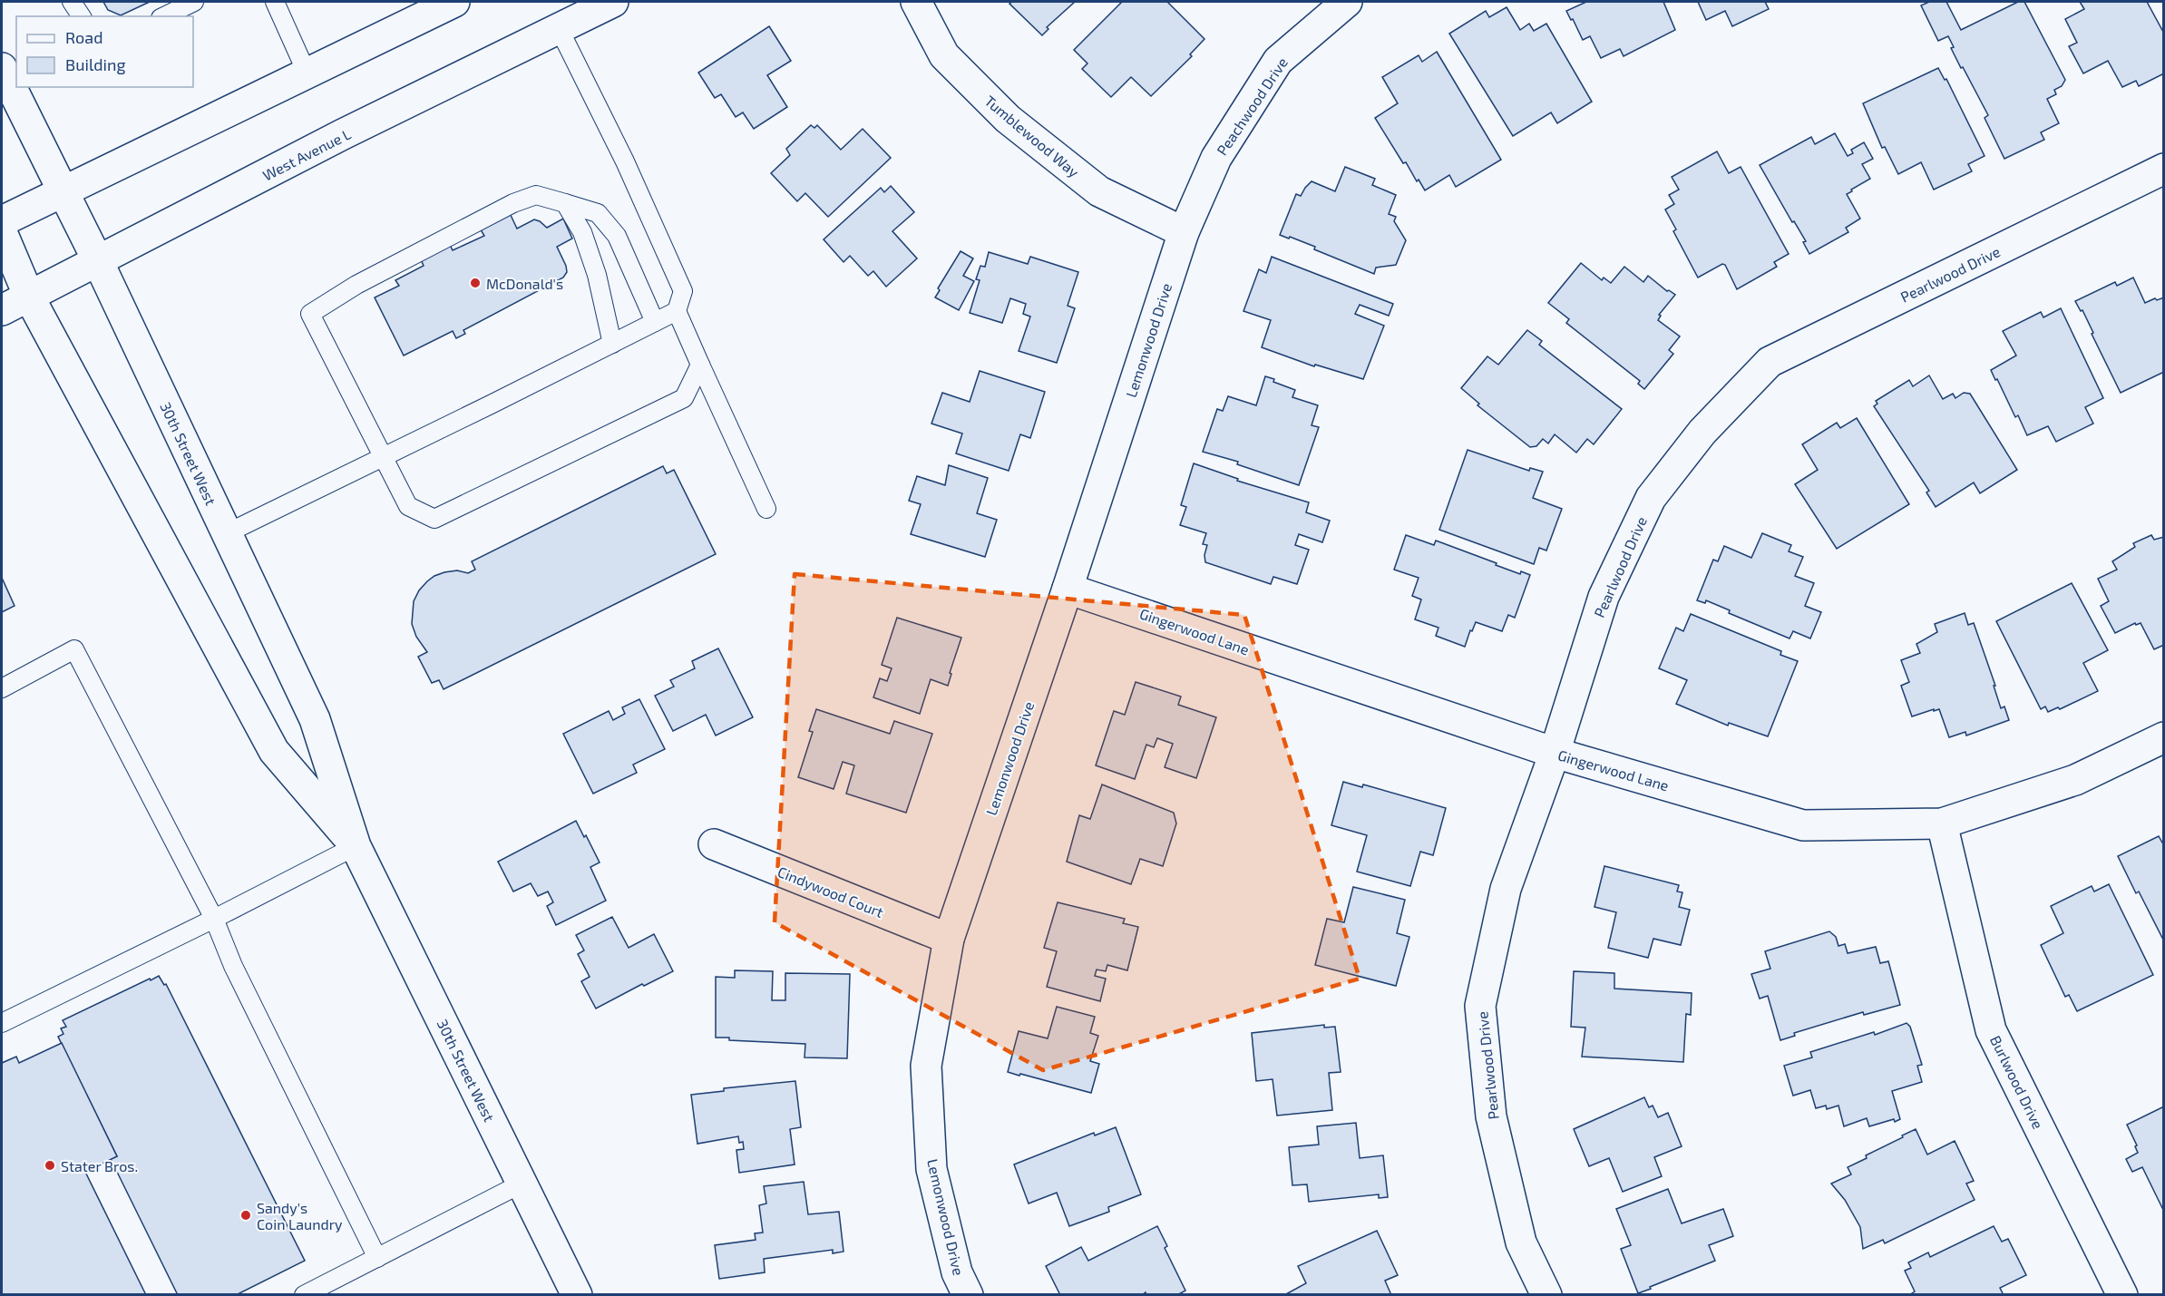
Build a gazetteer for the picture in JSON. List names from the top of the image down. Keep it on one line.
{"streets":{"street":["Peachwood Drive","Tumblewood Way","West Avenue L","Pearlwood Drive","Lemonwood Drive","30th Street West","Gingerwood Lane","Cindywood Court","Burlwood Drive"]},"crossings":[["Peachwood Drive","Tumblewood Way"],["Peachwood Drive","Lemonwood Drive"],["Tumblewood Way","Lemonwood Drive"],["West Avenue L","30th Street West"],["Pearlwood Drive","Gingerwood Lane"],["Lemonwood Drive","Gingerwood Lane"],["Lemonwood Drive","Cindywood Court"],["Gingerwood Lane","Burlwood Drive"]],"places":["McDonald's","Stater Bros.","Sandy's Coin Laundry"],"legend":["Road","Building"]}
